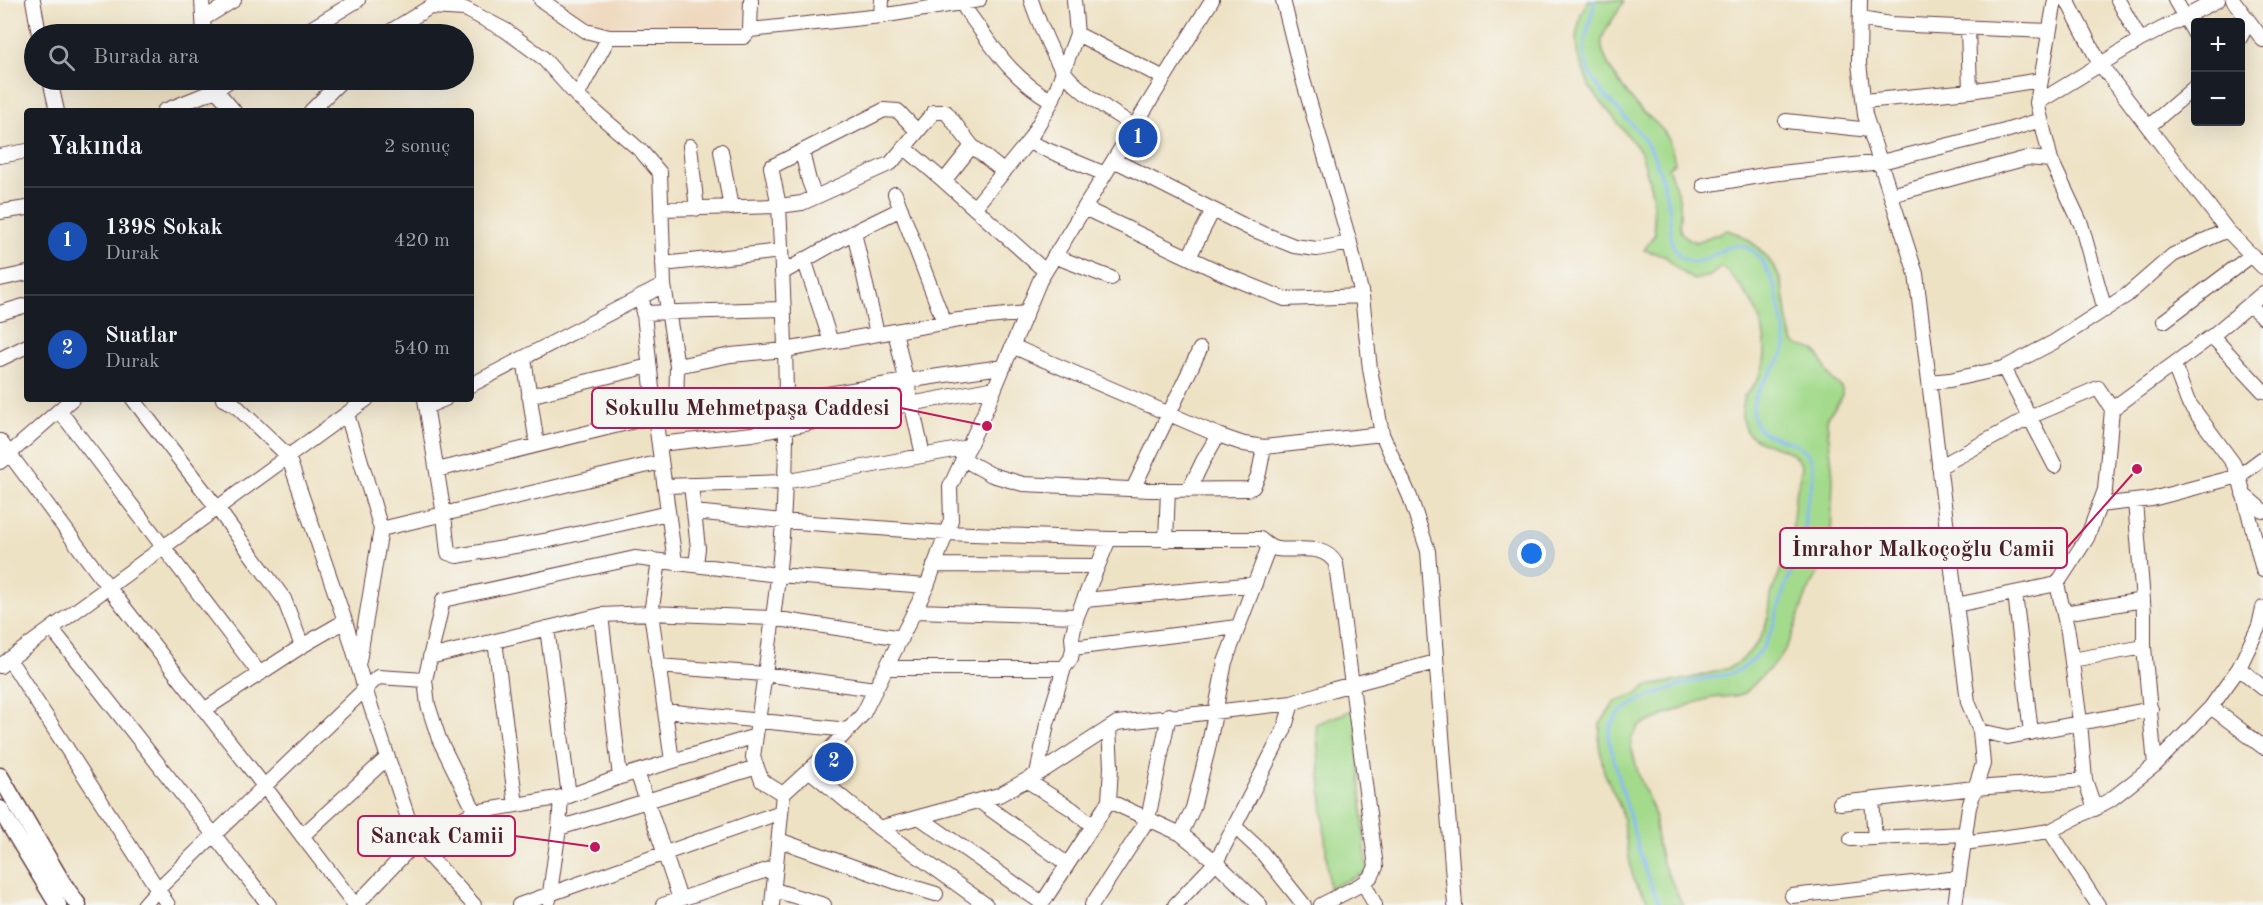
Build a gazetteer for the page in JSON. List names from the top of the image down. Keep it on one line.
{"places":["Sokullu Mehmetpaşa Caddesi","İmrahor Malkoçoğlu Camii","Sancak Camii"],"page":{"map_buttons":["+","−"],"search":"Burada ara","heading":["Yakında","2 sonuç"],"pins":["1","2"],"list":[{"mark":"1","name":"1398 Sokak","note":"Durak","value":"420 m"},{"mark":"2","name":"Suatlar","note":"Durak","value":"540 m"}]}}
